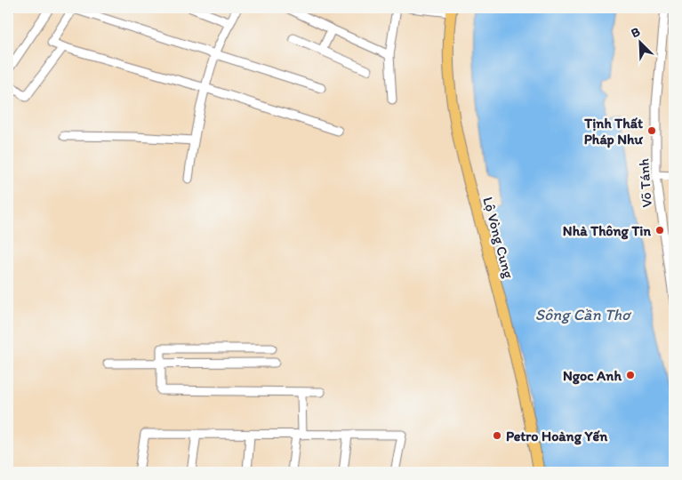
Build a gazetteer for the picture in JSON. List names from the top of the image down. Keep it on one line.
{"streets":{"main road":["Lộ Vòng Cung"],"street":["Võ Tánh"]},"water":["Sông Cần Thơ"],"places":["Tịnh Thất Pháp Như","Nhà Thông Tin","Ngoc Anh","Petro Hoàng Yến"],"north":"top left"}
